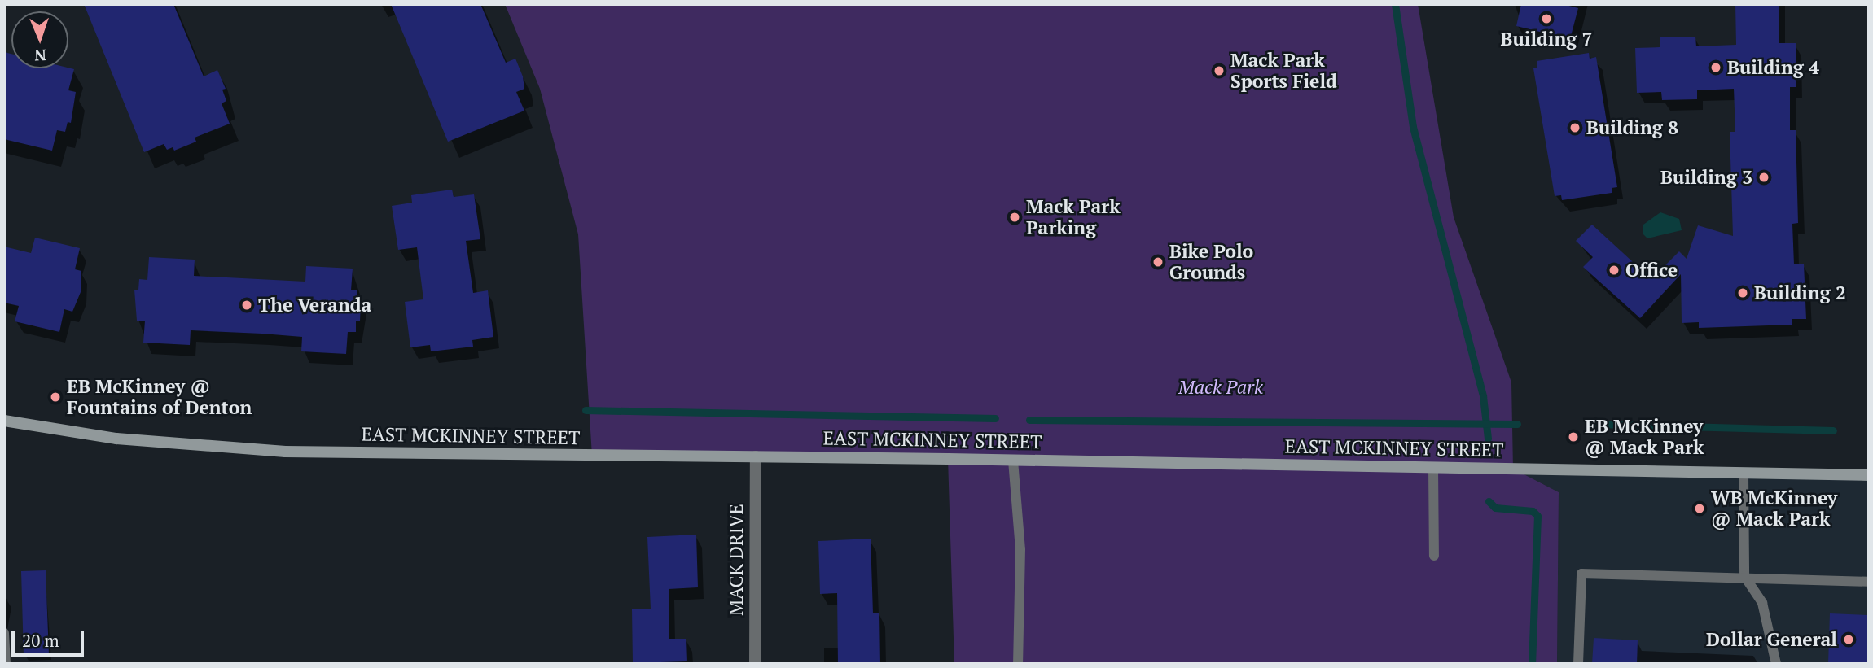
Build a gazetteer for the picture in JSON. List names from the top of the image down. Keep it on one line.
{"streets":{"main road":["EAST MCKINNEY STREET"],"street":["MACK DRIVE"]},"crossings":[["EAST MCKINNEY STREET","MACK DRIVE"]],"parks":["Mack Park"],"places":["Building 7","Building 4","Mack Park Sports Field","Building 8","Building 3","Mack Park Parking","Bike Polo Grounds","Office","Building 2","The Veranda","EB McKinney @ Fountains of Denton","EB McKinney @ Mack Park","WB McKinney @ Mack Park","Dollar General"],"scale_bar":"20 m","north":"bottom"}
